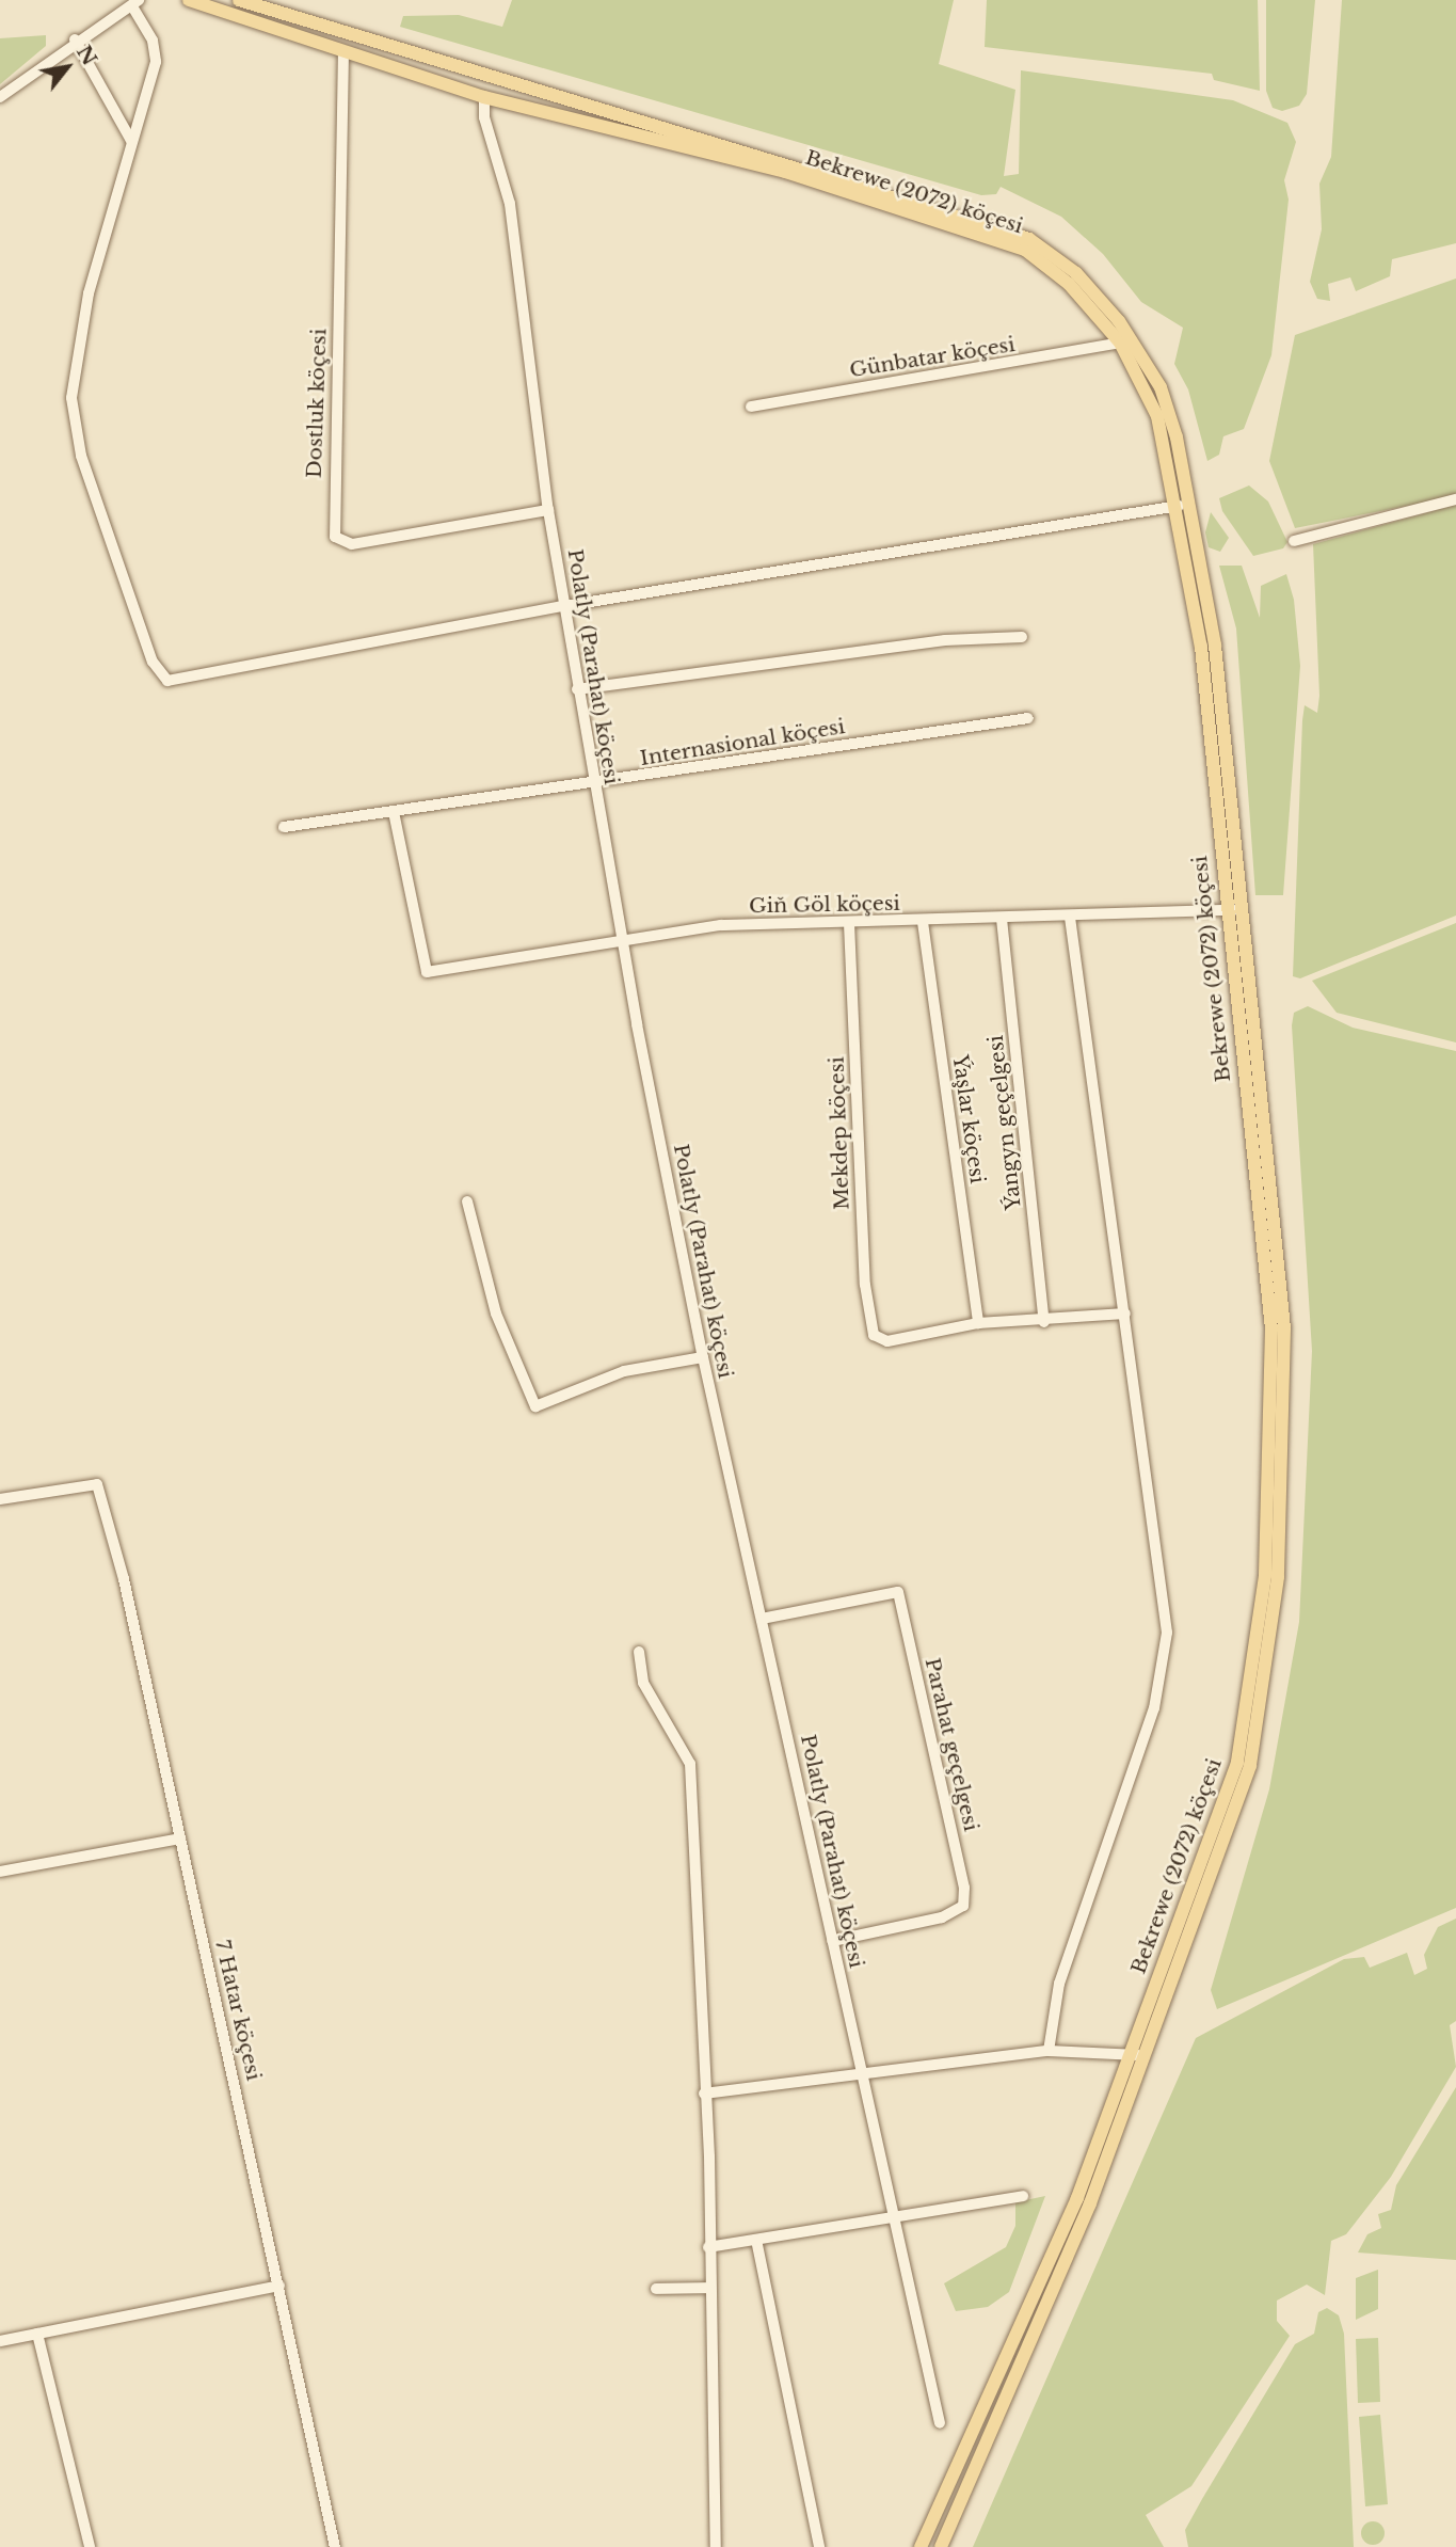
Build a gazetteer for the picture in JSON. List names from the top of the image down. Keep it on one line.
{"streets":{"main road":["Bekrewe (2072) köçesi"],"street":["Günbatar köçesi","Dostluk köçesi","Polatly (Parahat) köçesi","Internasional köçesi","Giň Göl köçesi","Ýaşlar köçesi","Ýangyn geçelgesi","Mekdep köçesi","Parahat geçelgesi","7 Hatar köçesi"]},"crossings":[["Bekrewe (2072) köçesi","Günbatar köçesi"],["Bekrewe (2072) köçesi","Dostluk köçesi"],["Bekrewe (2072) köçesi","Polatly (Parahat) köçesi"],["Bekrewe (2072) köçesi","Giň Göl köçesi"],["Dostluk köçesi","Polatly (Parahat) köçesi"],["Polatly (Parahat) köçesi","Internasional köçesi"],["Polatly (Parahat) köçesi","Giň Göl köçesi"],["Polatly (Parahat) köçesi","Parahat geçelgesi"],["Internasional köçesi","Giň Göl köçesi"],["Giň Göl köçesi","Ýaşlar köçesi"],["Giň Göl köçesi","Ýangyn geçelgesi"],["Giň Göl köçesi","Mekdep köçesi"],["Ýaşlar köçesi","Mekdep köçesi"]],"north":"top right"}
